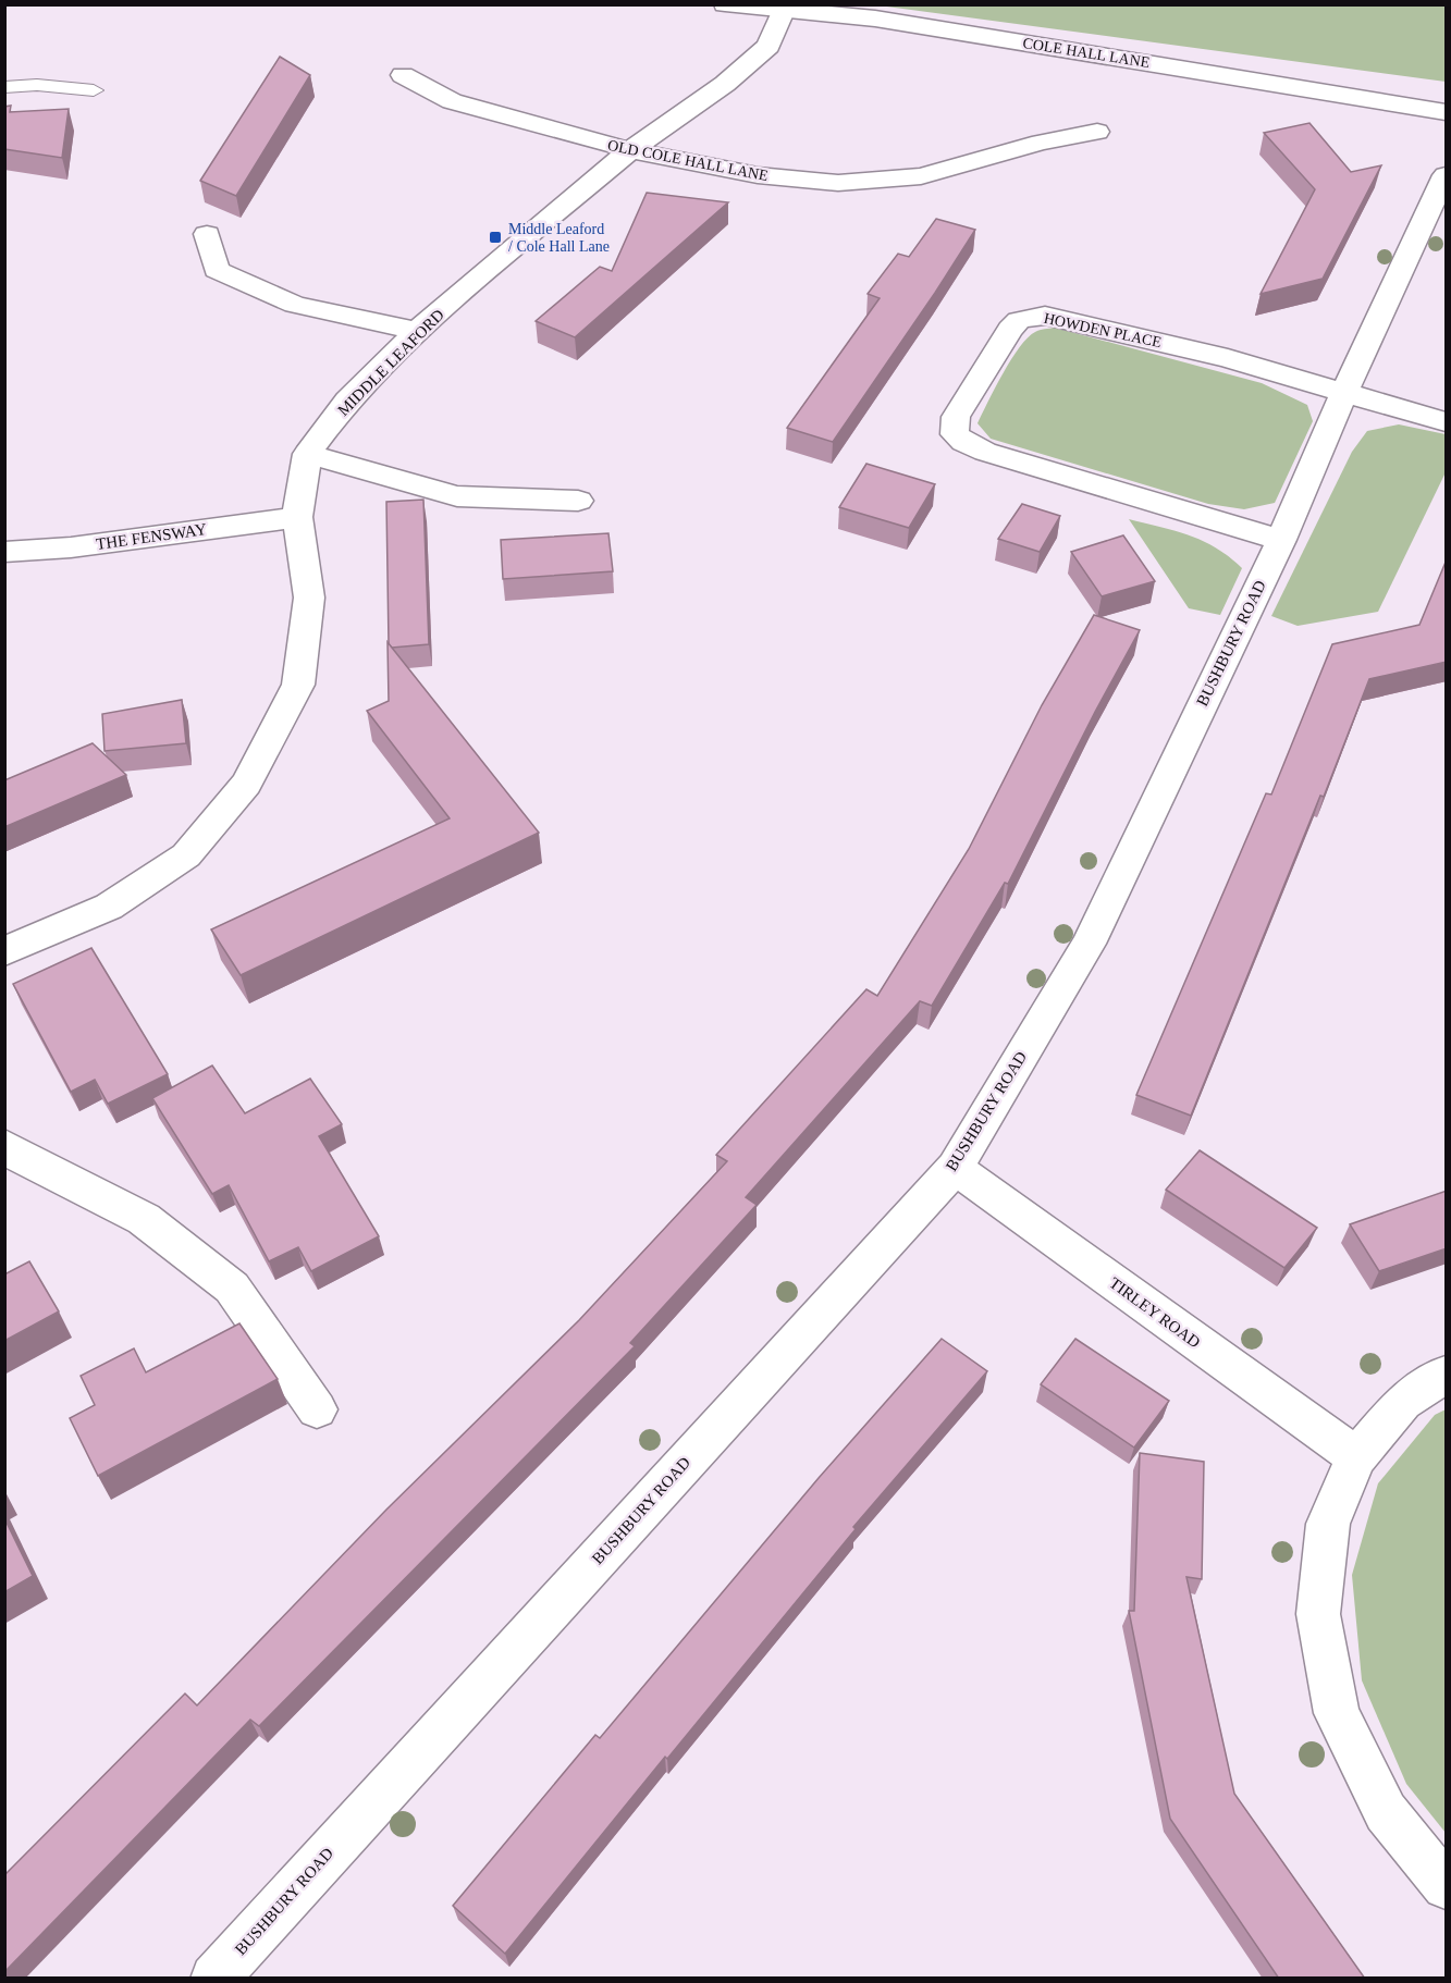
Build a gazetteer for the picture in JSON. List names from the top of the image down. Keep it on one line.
{"streets":{"street":["COLE HALL LANE","OLD COLE HALL LANE","HOWDEN PLACE","MIDDLE LEAFORD","THE FENSWAY","BUSHBURY ROAD","TIRLEY ROAD"]},"crossings":[["COLE HALL LANE","MIDDLE LEAFORD"],["OLD COLE HALL LANE","MIDDLE LEAFORD"],["HOWDEN PLACE","BUSHBURY ROAD"],["MIDDLE LEAFORD","THE FENSWAY"],["BUSHBURY ROAD","TIRLEY ROAD"]],"places":{"transit":["Middle Leaford / Cole Hall Lane"]}}
